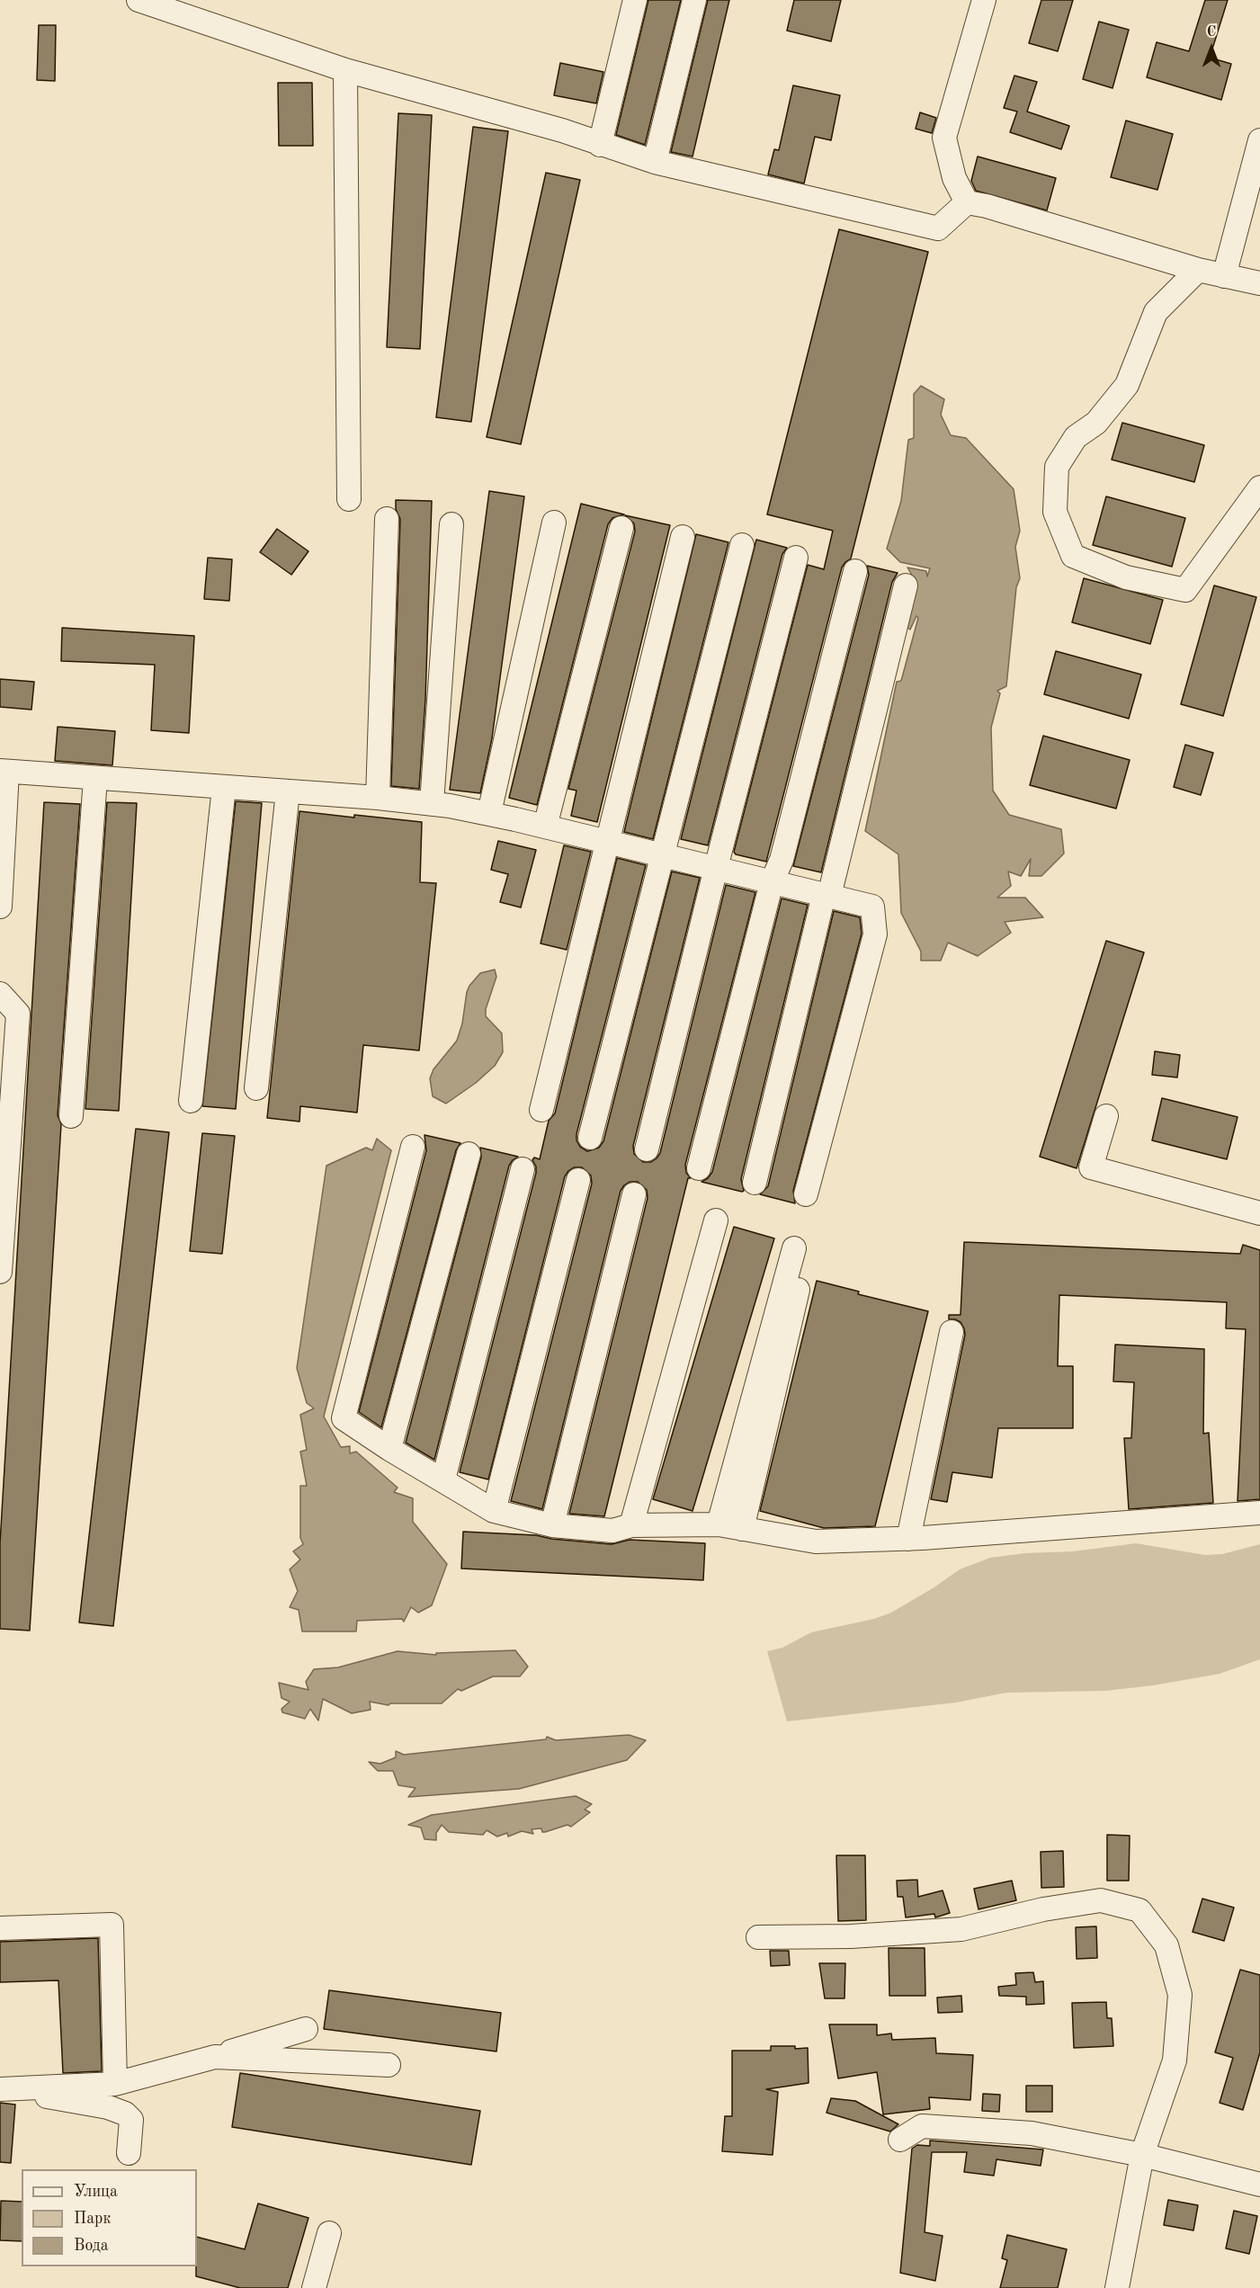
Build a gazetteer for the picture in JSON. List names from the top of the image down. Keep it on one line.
{"legend":["Улица","Парк","Вода"],"north":"top"}
